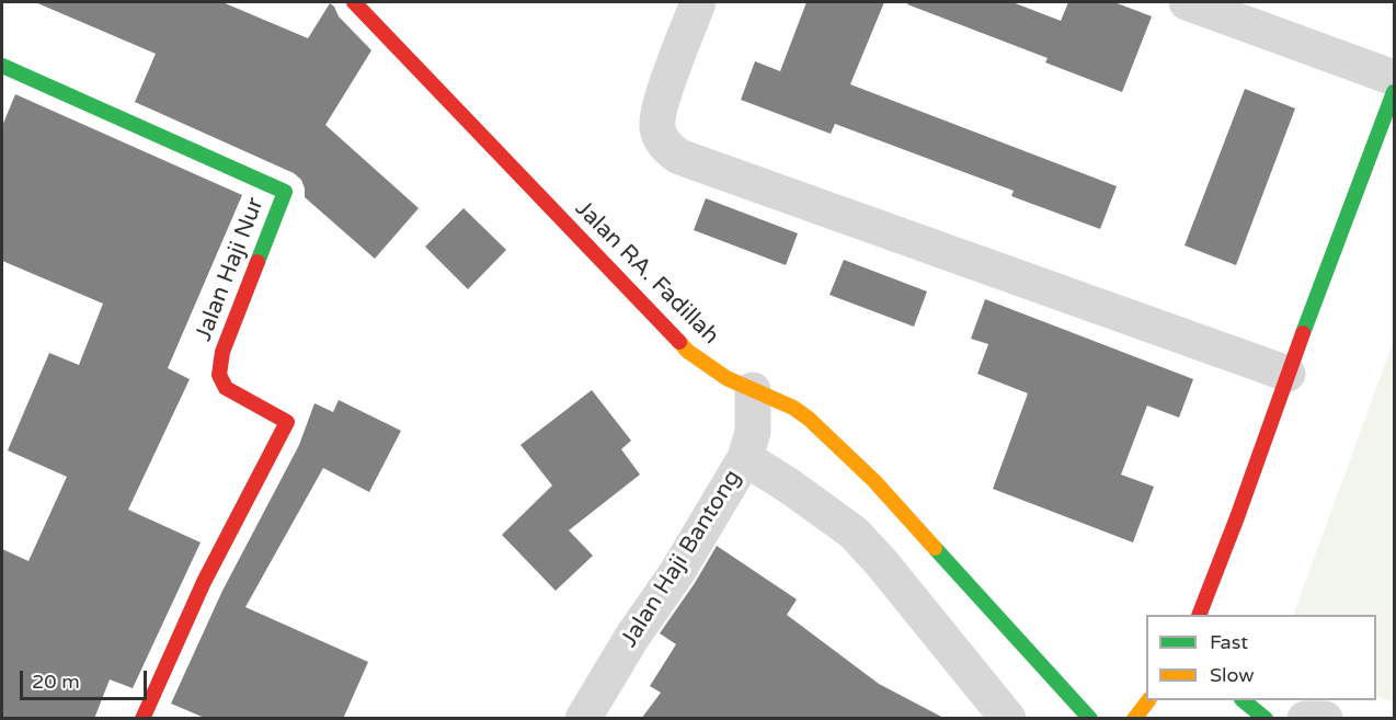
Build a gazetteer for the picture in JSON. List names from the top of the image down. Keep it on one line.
{"streets":{"main road":["Jalan Haji Nur","Jalan RA. Fadillah"],"street":["Jalan Haji Bantong"]},"crossings":[["Jalan RA. Fadillah","Jalan Haji Bantong"]],"legend":["Fast","Slow"],"scale_bar":"20 m"}
